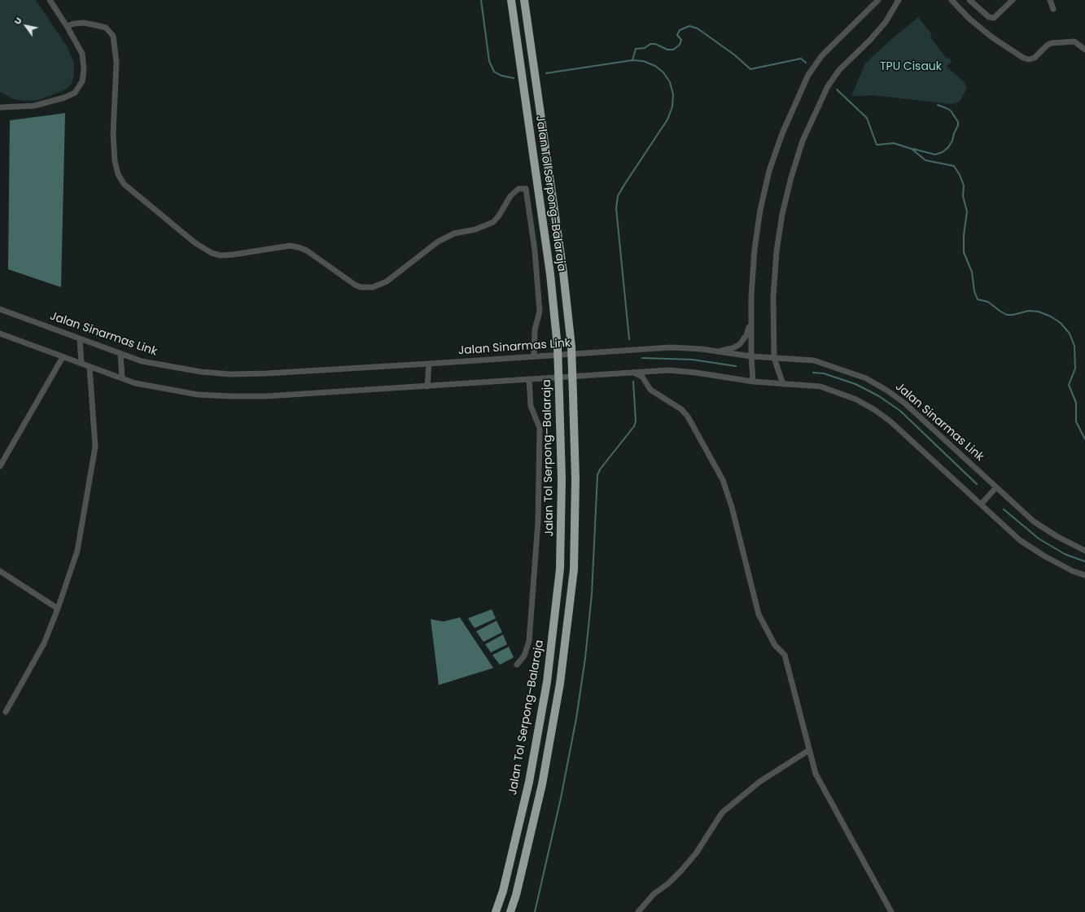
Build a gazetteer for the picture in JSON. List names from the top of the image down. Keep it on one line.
{"streets":{"highway":["Jalan Tol Serpong–Balaraja"],"street":["Jalan Sinarmas Link"]},"parks":["TPU Cisauk"],"north":"top left"}
